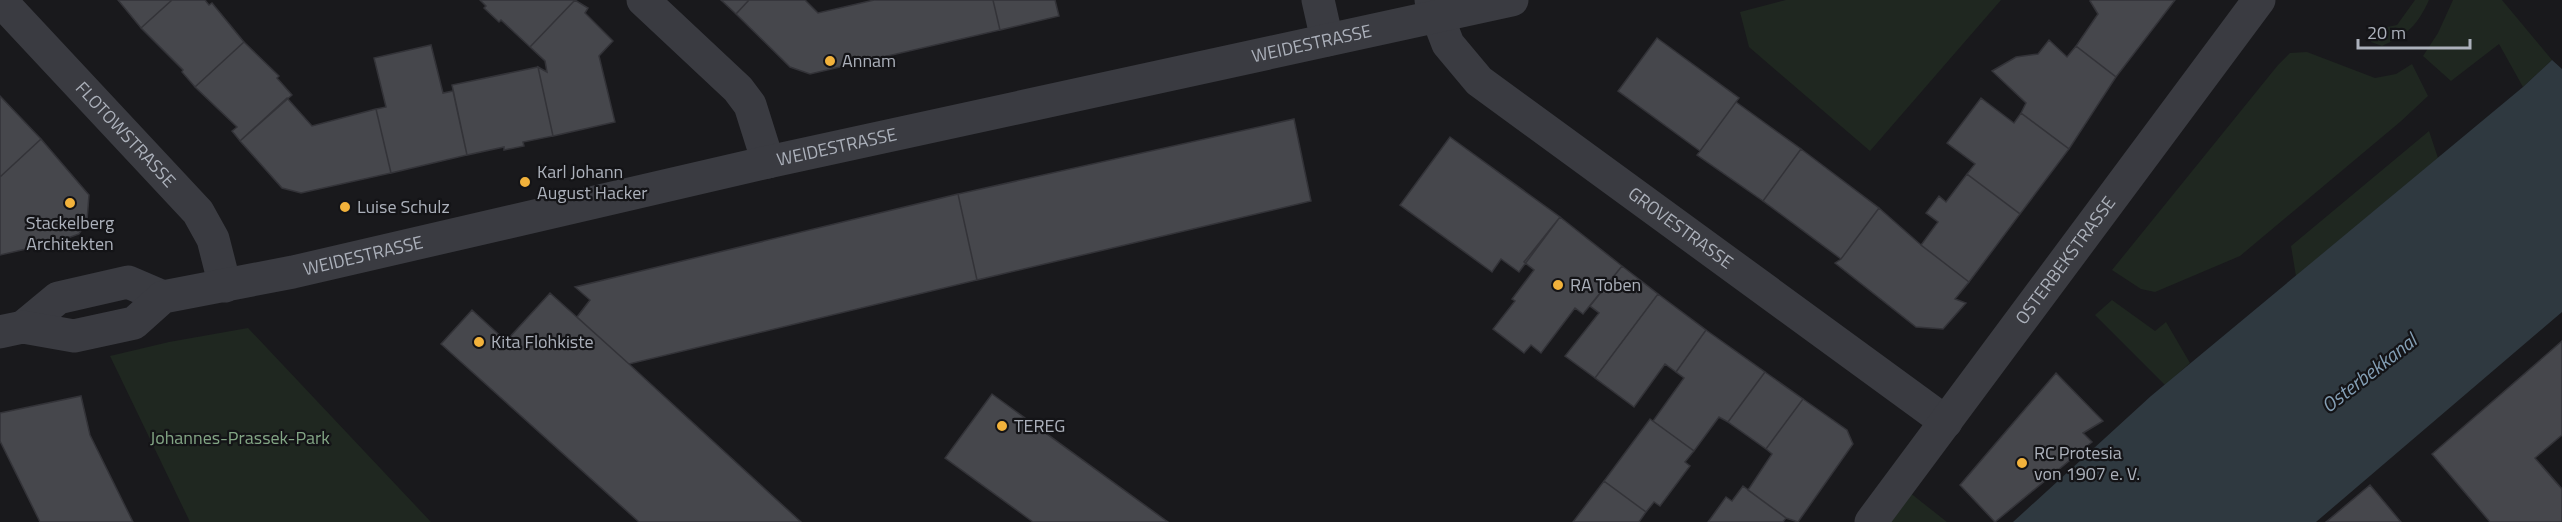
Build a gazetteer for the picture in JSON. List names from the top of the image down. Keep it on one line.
{"streets":{"street":["WEIDESTRASSE","FLOTOWSTRASSE","GROVESTRASSE","OSTERBEKSTRASSE"]},"crossings":[["WEIDESTRASSE","FLOTOWSTRASSE"],["WEIDESTRASSE","GROVESTRASSE"],["GROVESTRASSE","OSTERBEKSTRASSE"]],"water":["Osterbekkanal"],"parks":["Johannes-Prassek-Park"],"places":["Annam","Karl Johann August Hacker","Stackelberg Architekten","Luise Schulz","RA Toben","Kita Flohkiste","TEREG","RC Protesia von 1907 e. V."],"scale_bar":"20 m"}
